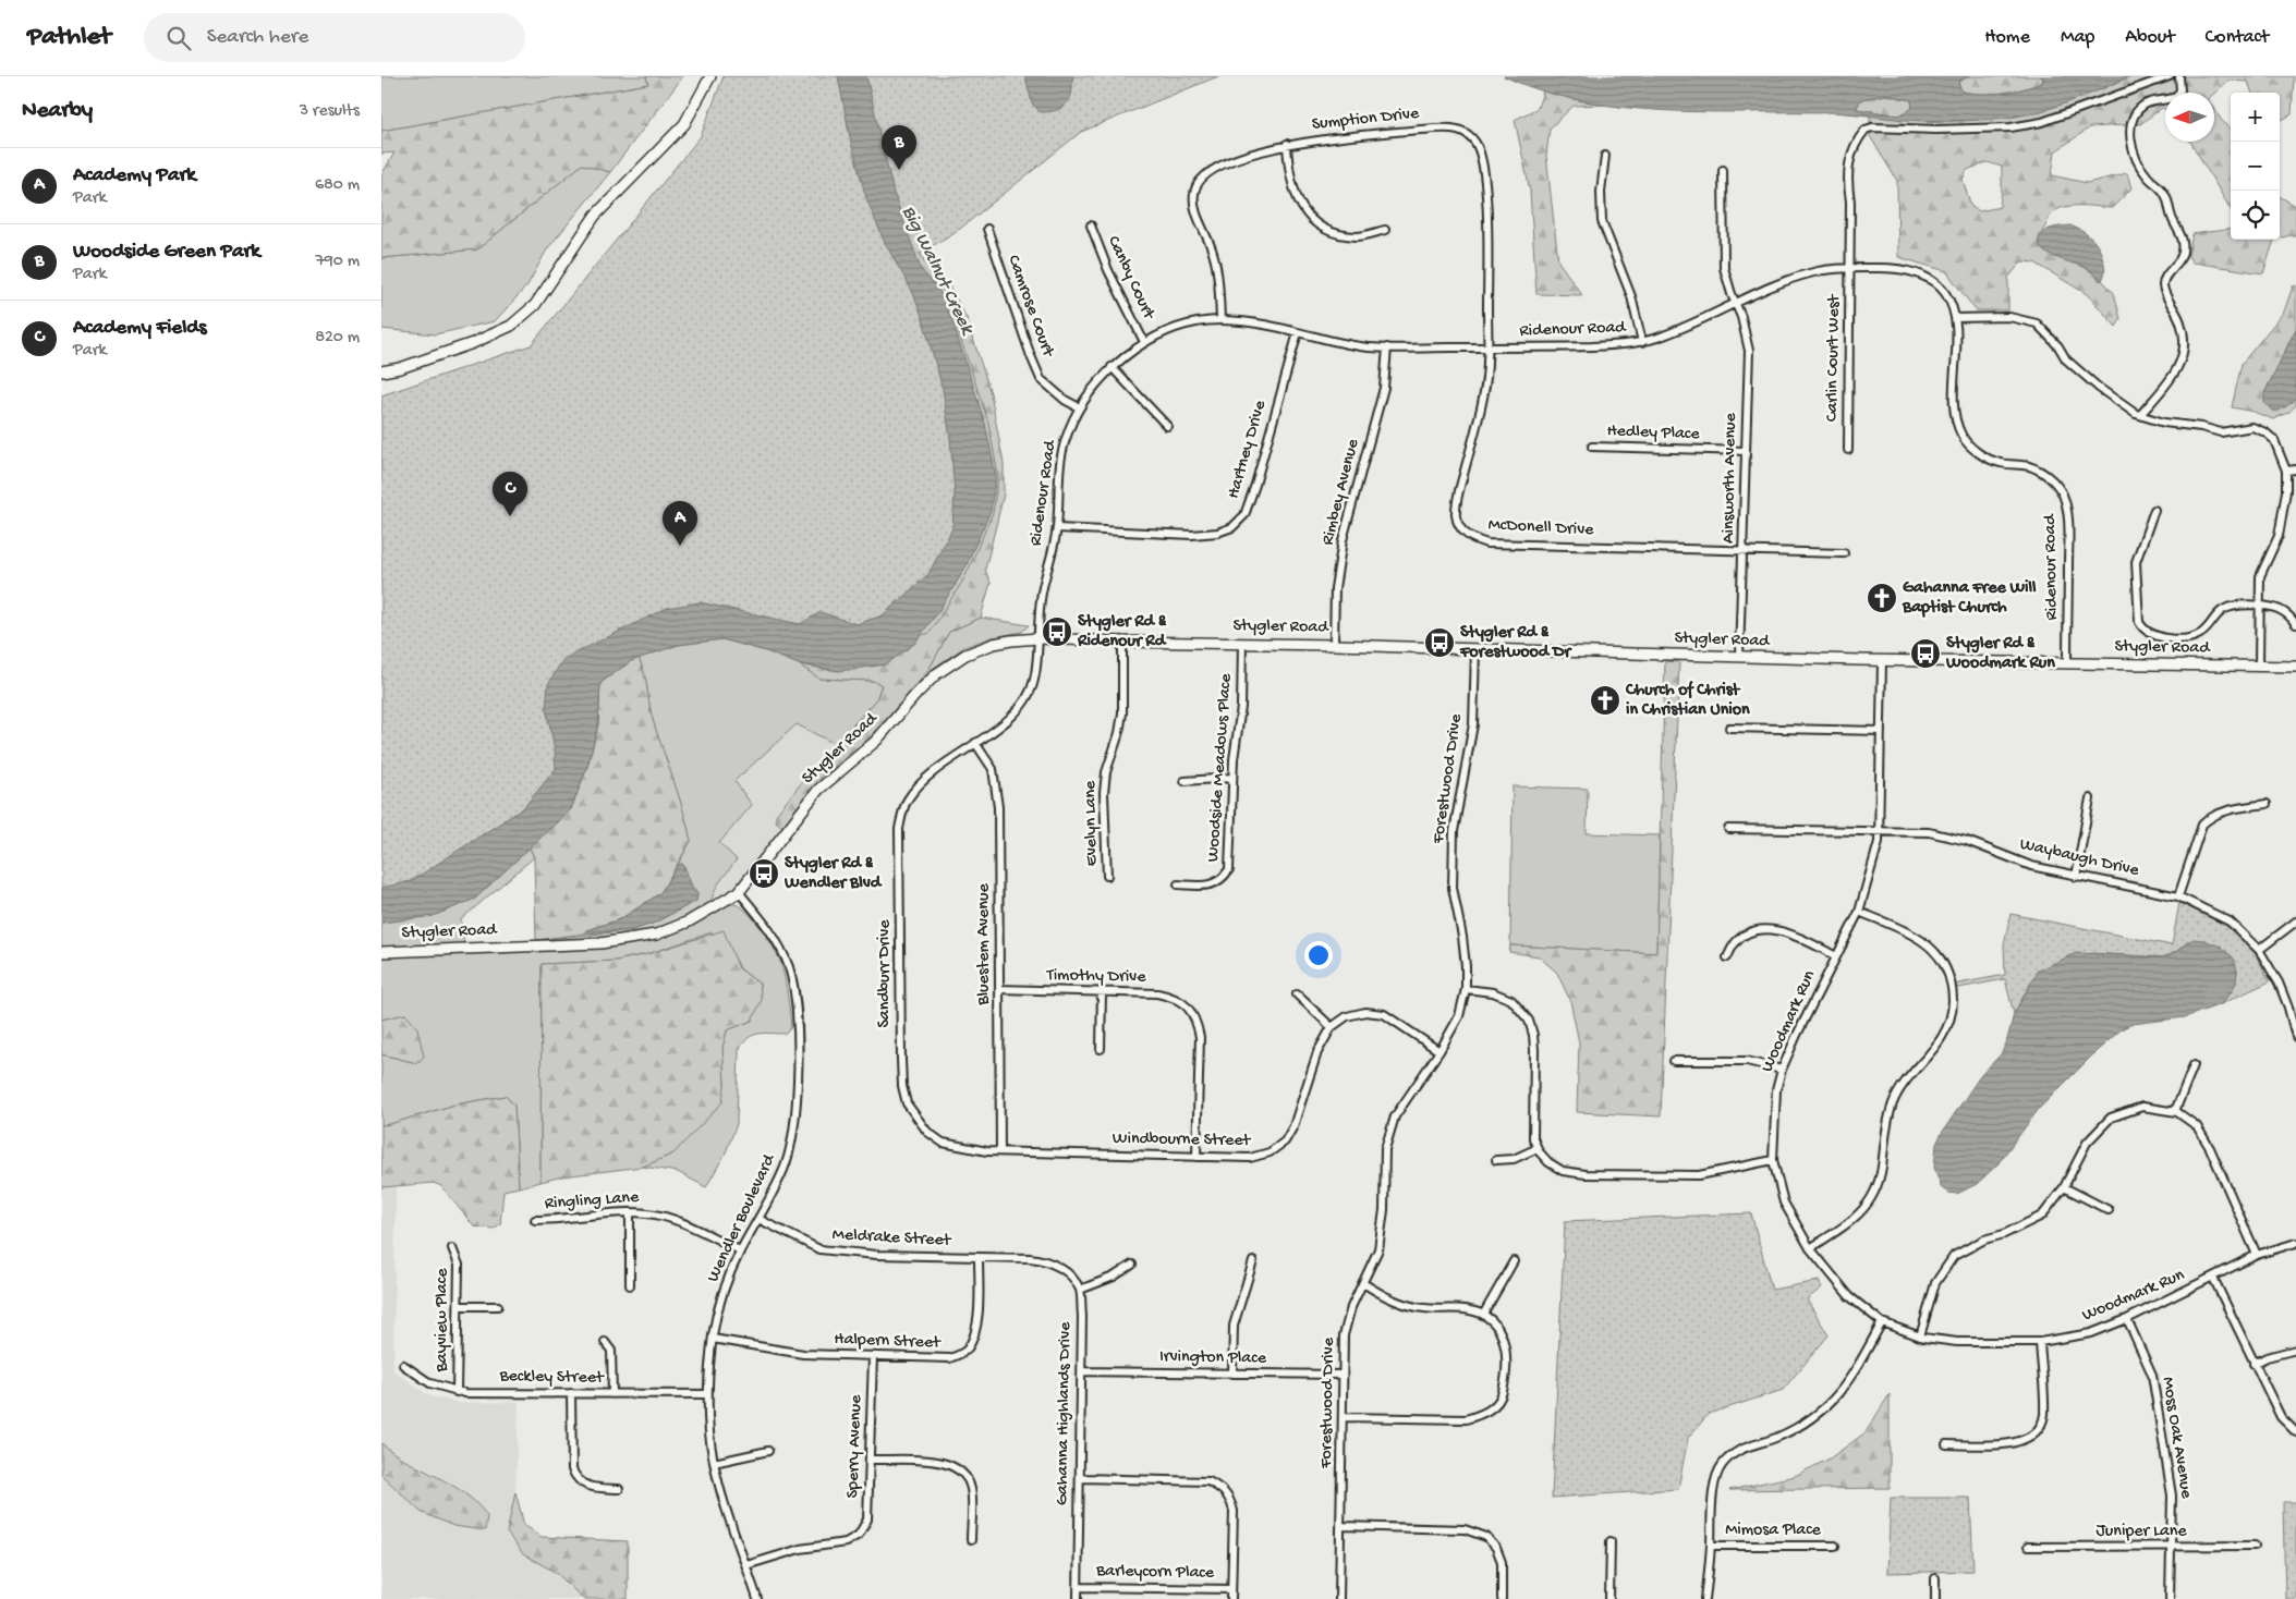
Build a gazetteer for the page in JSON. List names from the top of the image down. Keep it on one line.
{"streets":{"main road":["Stygler Road"],"street":["Sumption Drive","Canby Court","Camrose Court","Ridenour Road","Carlin Court West","Hedley Place","Hartney Drive","Ainsworth Avenue","Rimbey Avenue","McDonell Drive","Woodside Meadows Place","Forestwood Drive","Evelyn Lane","Waybaugh Drive","Bluestem Avenue","Sandburr Drive","Timothy Drive","Woodmark Run","Windbourne Street","Ringling Lane","Wendler Boulevard","Meldrake Street","Bayview Place","Halpern Street","Irvington Place","Beckley Street","Gahanna Highlands Drive","Moss Oak Avenue","Sperry Avenue","Mimosa Place","Juniper Lane","Barleycorn Place"]},"crossings":[["Sumption Drive","Ridenour Road"],["Sumption Drive","McDonell Drive"],["Canby Court","Ridenour Road"],["Camrose Court","Ridenour Road"],["Ridenour Road","Carlin Court West"],["Ridenour Road","Hartney Drive"],["Ridenour Road","Ainsworth Avenue"],["Ridenour Road","Rimbey Avenue"],["Ridenour Road","McDonell Drive"],["Ridenour Road","Stygler Road"],["Ridenour Road","Sandburr Drive"],["Hedley Place","Ainsworth Avenue"],["Ainsworth Avenue","McDonell Drive"],["Ainsworth Avenue","Stygler Road"],["Rimbey Avenue","Stygler Road"],["Stygler Road","Woodside Meadows Place"],["Stygler Road","Forestwood Drive"],["Stygler Road","Evelyn Lane"],["Stygler Road","Sandburr Drive"],["Stygler Road","Woodmark Run"],["Stygler Road","Wendler Boulevard"],["Forestwood Drive","Irvington Place"],["Waybaugh Drive","Woodmark Run"],["Bluestem Avenue","Sandburr Drive"],["Bluestem Avenue","Timothy Drive"],["Bluestem Avenue","Windbourne Street"],["Sandburr Drive","Windbourne Street"],["Timothy Drive","Windbourne Street"],["Woodmark Run","Moss Oak Avenue"],["Ringling Lane","Wendler Boulevard"],["Wendler Boulevard","Meldrake Street"],["Wendler Boulevard","Halpern Street"],["Wendler Boulevard","Beckley Street"],["Wendler Boulevard","Sperry Avenue"],["Meldrake Street","Halpern Street"],["Meldrake Street","Gahanna Highlands Drive"],["Bayview Place","Beckley Street"],["Halpern Street","Sperry Avenue"],["Irvington Place","Gahanna Highlands Drive"],["Gahanna Highlands Drive","Barleycorn Place"],["Moss Oak Avenue","Juniper Lane"]],"water":["Big Walnut Creek"],"places":{"church":["Gahanna Free Will Baptist Church","Church of Christ in Christian Union"],"bus stop":["Stygler Rd & Ridenour Rd","Stygler Rd & Forestwood Dr","Stygler Rd & Woodmark Run","Stygler Rd & Wendler Blvd"]},"north":"left","page":{"header":"Pathlet","search":"Search here","nav":["Home","Map","About","Contact"],"heading":["Nearby","3 results"],"map_buttons":["+","−"],"pins":["B","C","A"],"list":[{"mark":"A","name":"Academy Park","note":"Park","value":"680 m"},{"mark":"B","name":"Woodside Green Park","note":"Park","value":"790 m"},{"mark":"C","name":"Academy Fields","note":"Park","value":"820 m"}]}}
